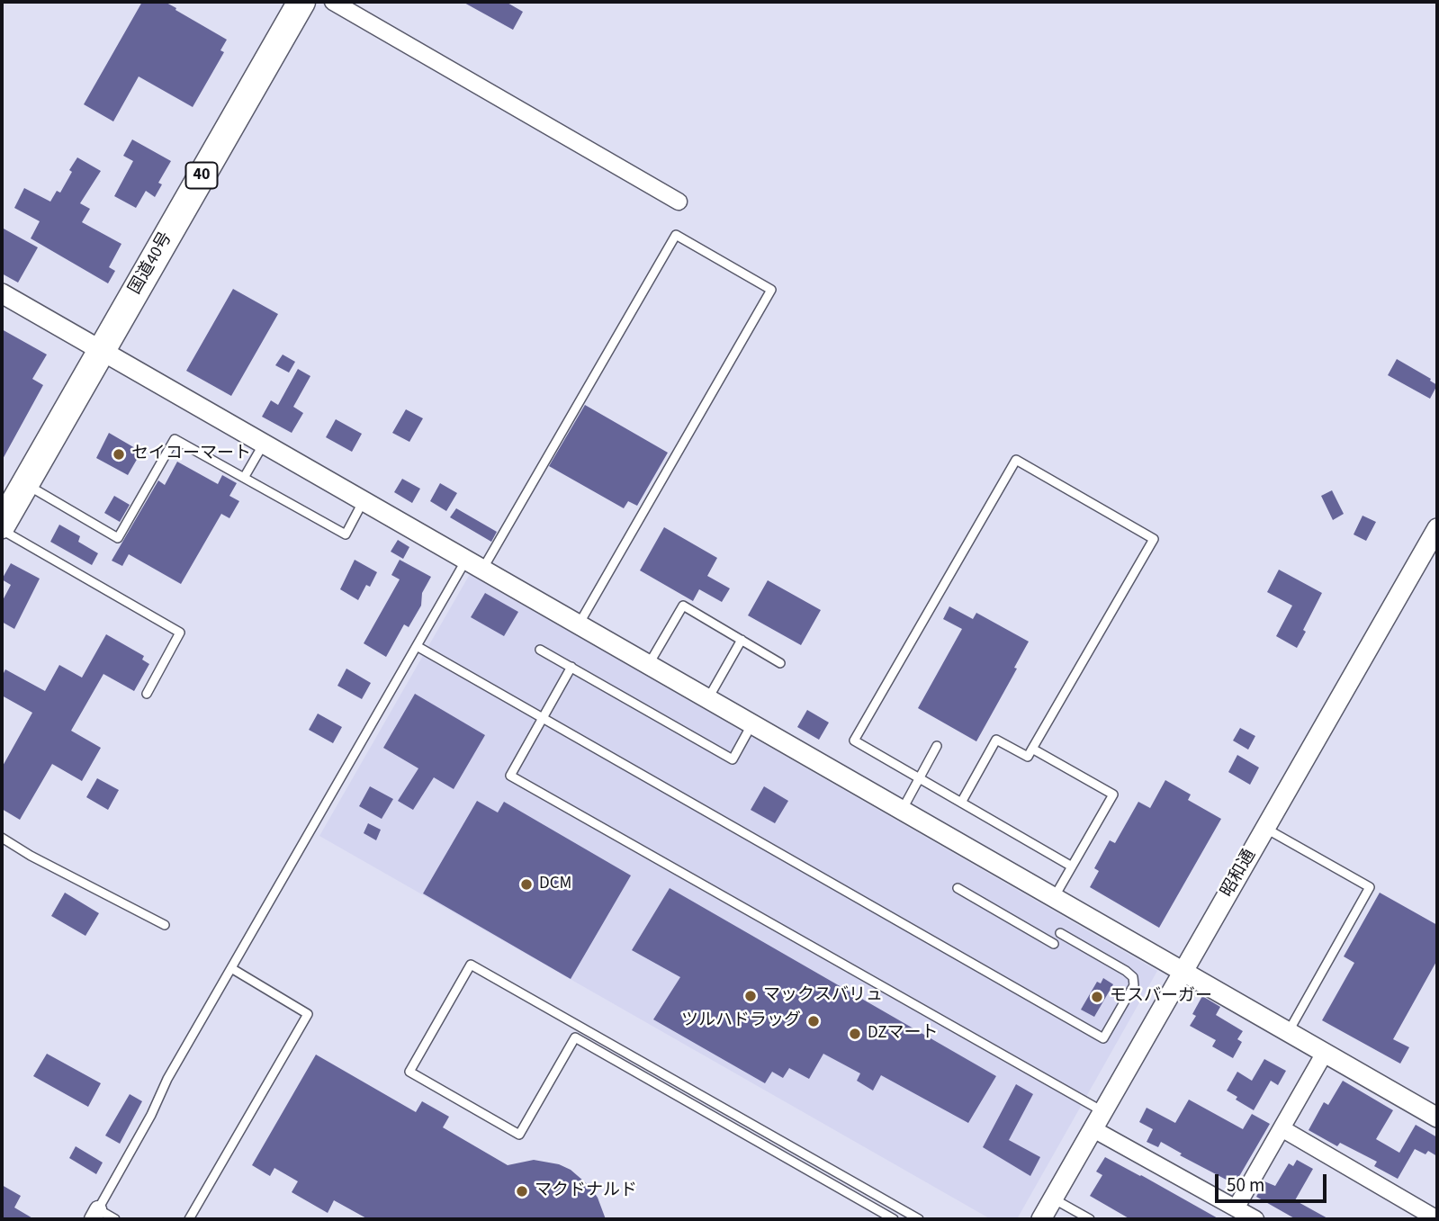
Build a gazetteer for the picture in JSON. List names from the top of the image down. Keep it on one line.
{"streets":{"highway":["40","国道40号"],"street":["昭和通"]},"places":["セイコーマート","DCM","マックスバリュ","モスバーガー","ツルハドラッグ","DZマート","マクドナルド"],"scale_bar":"50 m"}
